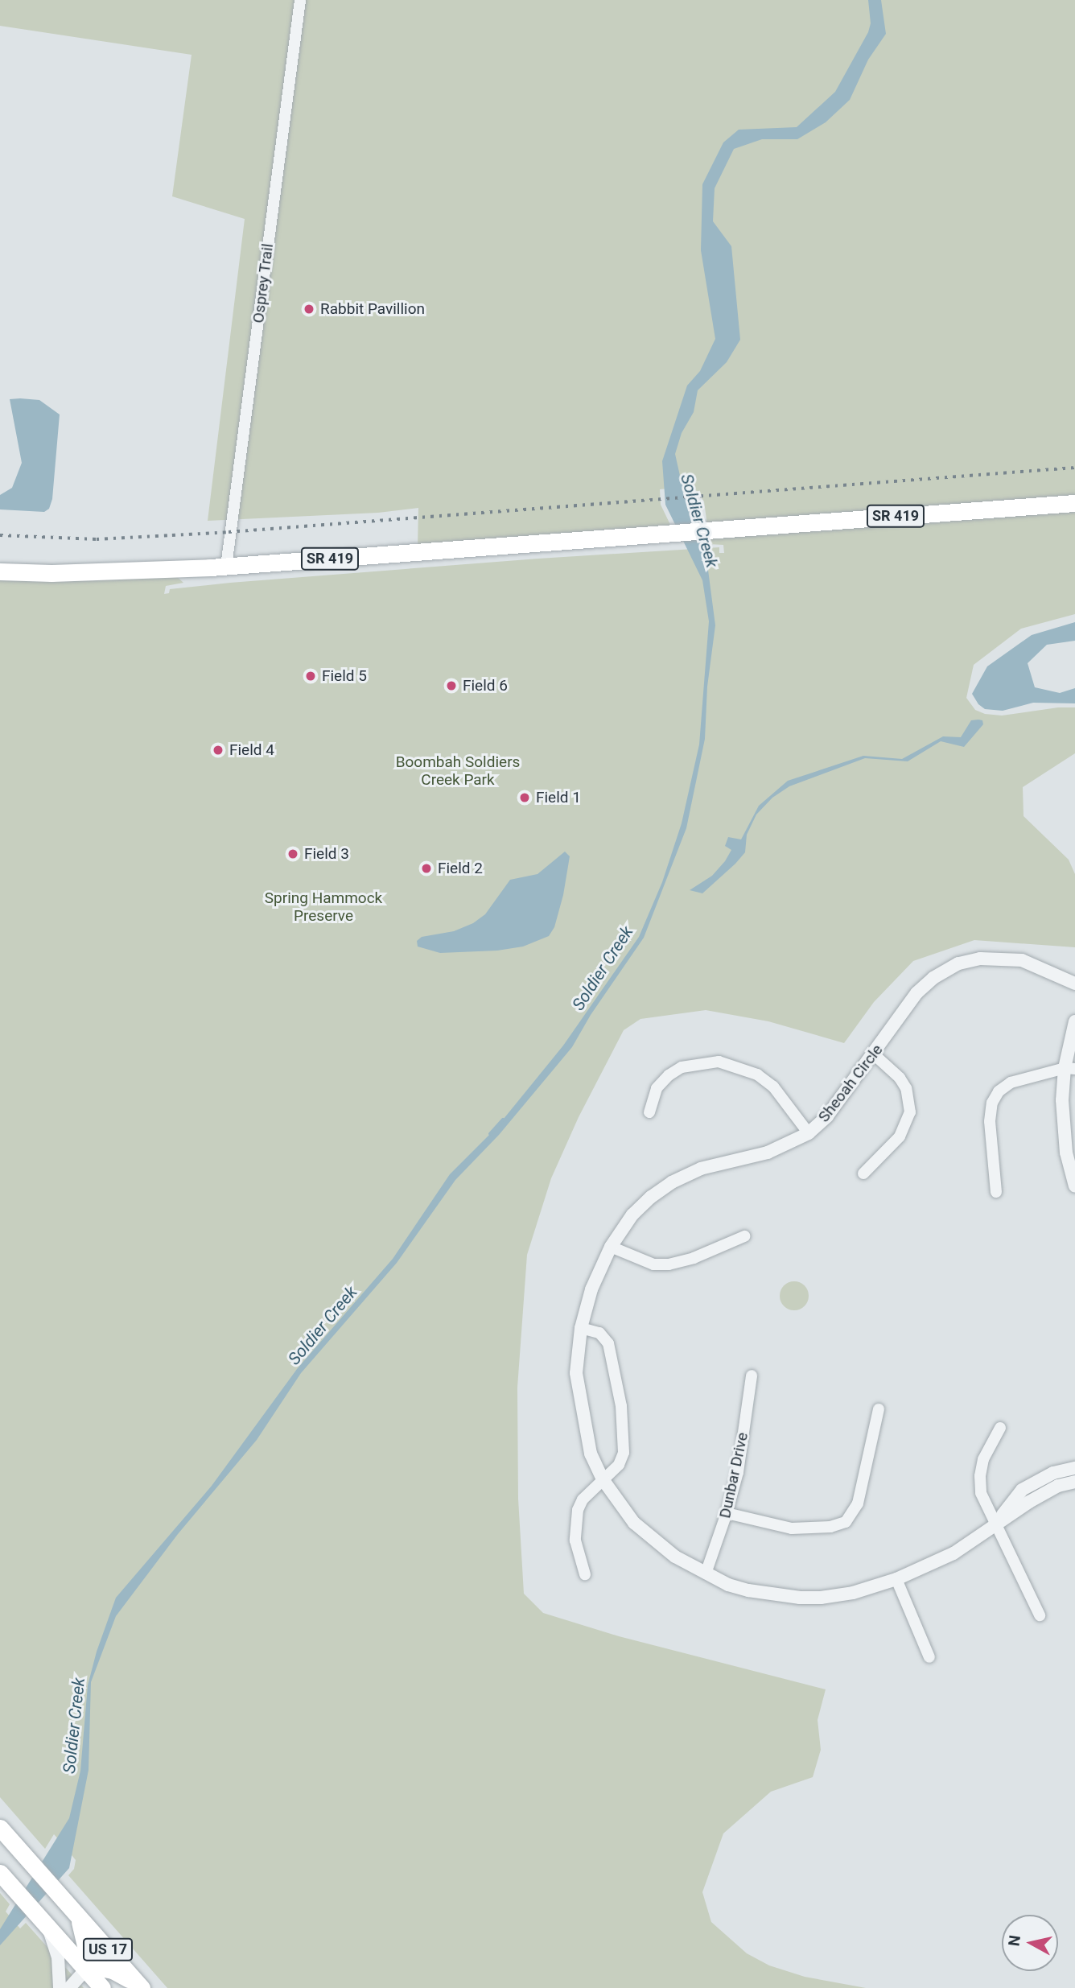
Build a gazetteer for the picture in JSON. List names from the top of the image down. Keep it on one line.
{"streets":{"main road":["SR 419","US 17"],"street":["Osprey Trail","Sheoah Circle","Dunbar Drive"]},"crossings":[["Osprey Trail","SR 419"],["Sheoah Circle","Dunbar Drive"]],"water":["Soldier Creek"],"parks":["Boombah Soldiers Creek Park","Spring Hammock Preserve"],"places":["Rabbit Pavillion","Field 5","Field 6","Field 4","Field 1","Field 3","Field 2"],"north":"left"}
